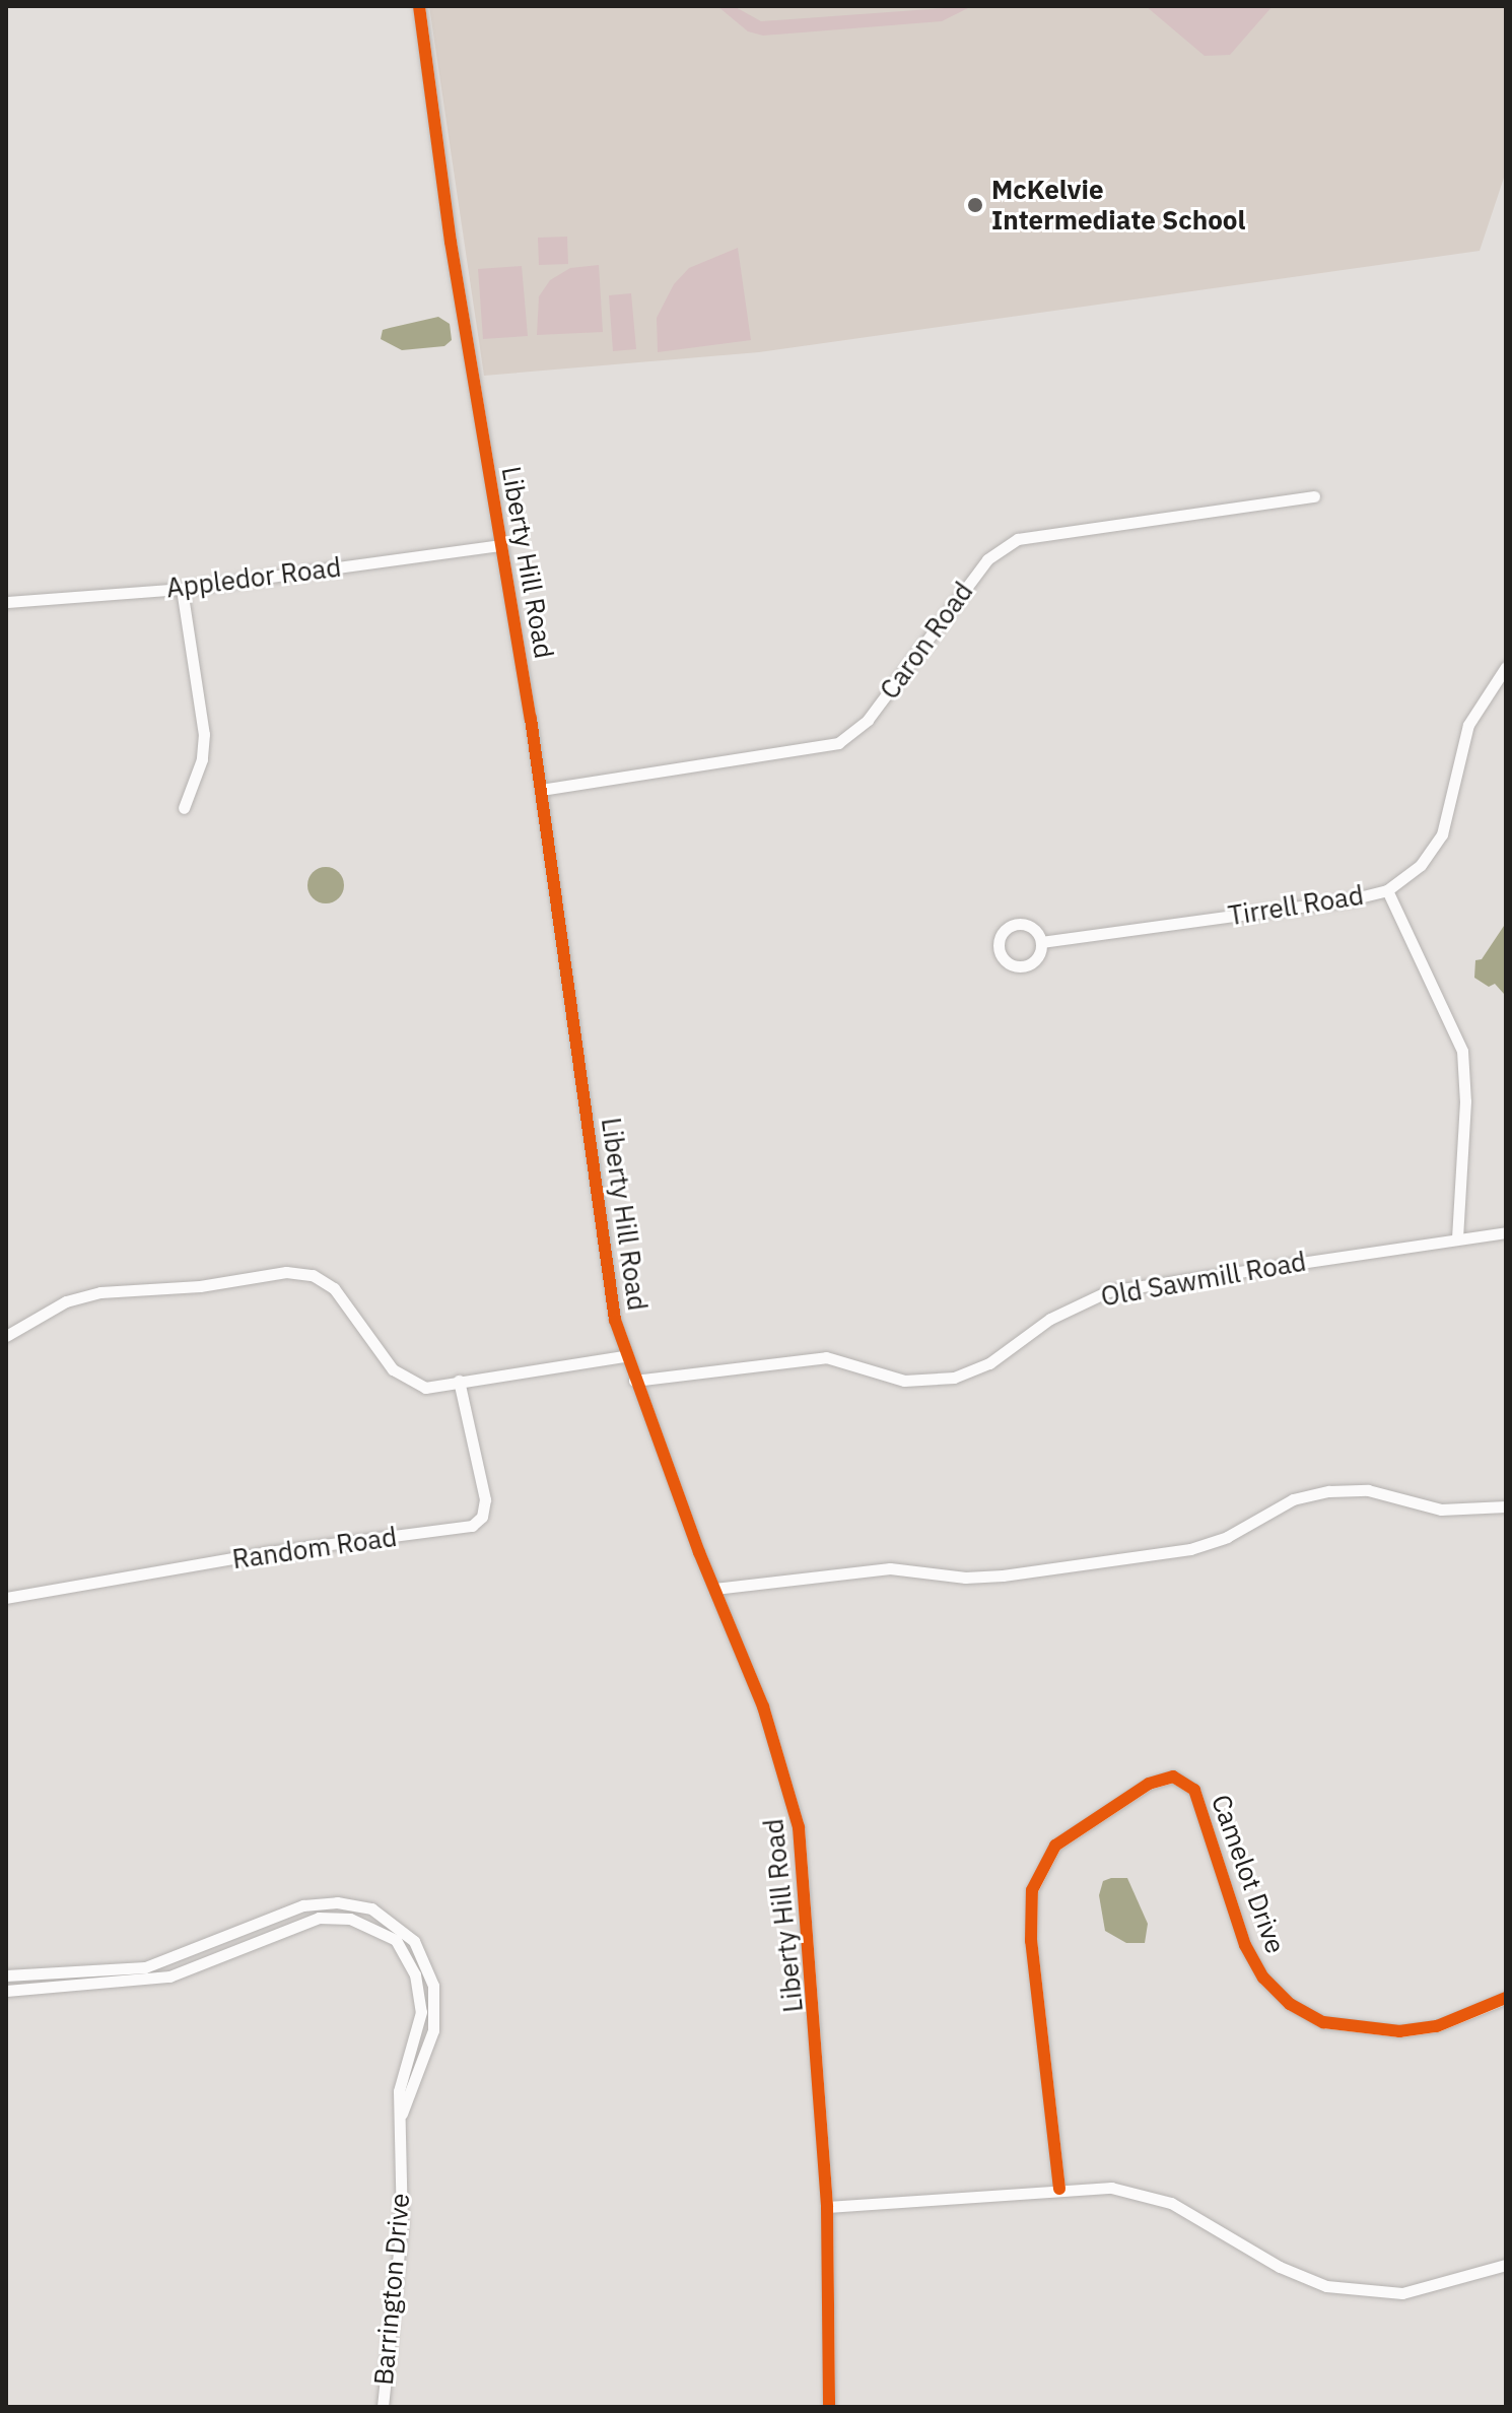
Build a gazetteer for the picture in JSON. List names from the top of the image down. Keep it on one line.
{"streets":{"street":["Liberty Hill Road","Appledor Road","Caron Road","Tirrell Road","Old Sawmill Road","Random Road","Camelot Drive","Barrington Drive"]},"crossings":[["Liberty Hill Road","Appledor Road"],["Liberty Hill Road","Caron Road"],["Liberty Hill Road","Old Sawmill Road"]],"places":["McKelvie Intermediate School"]}
